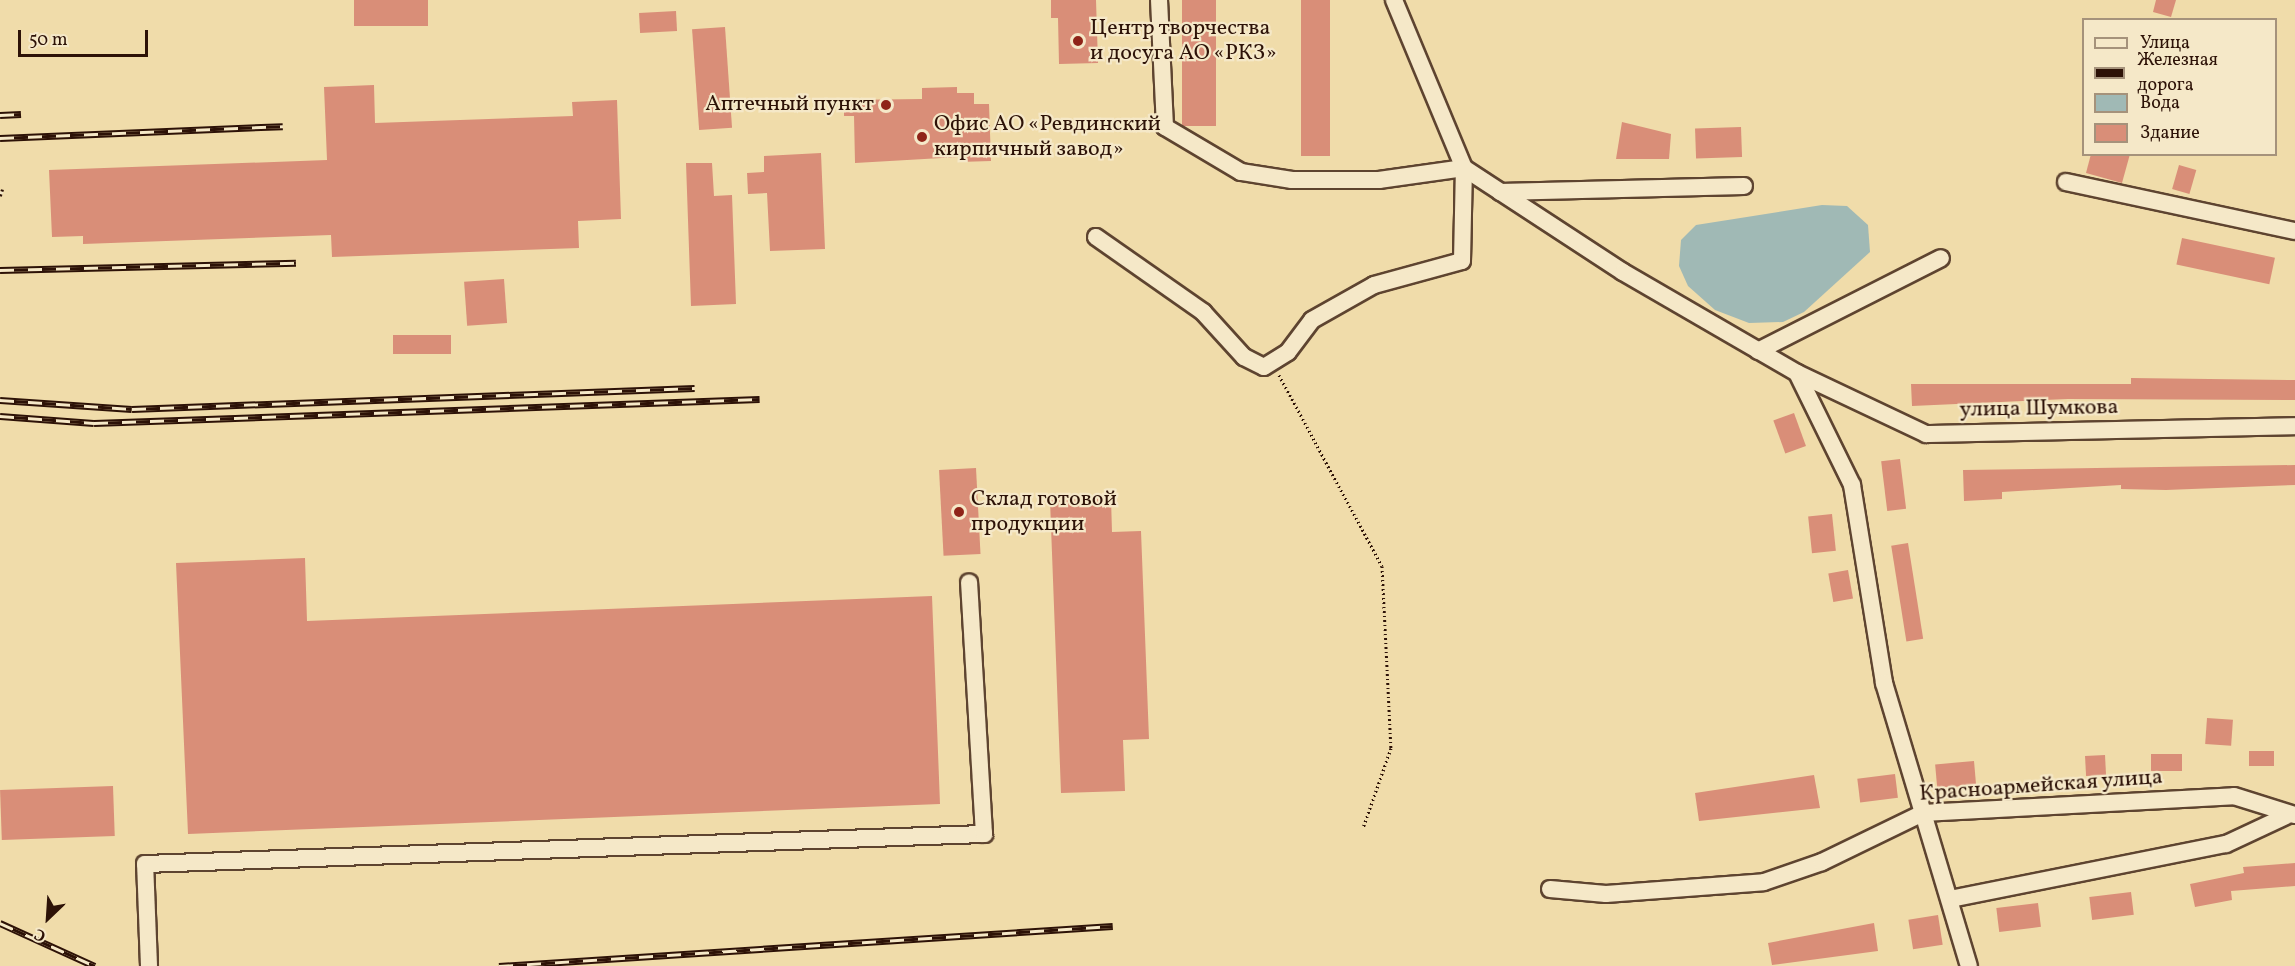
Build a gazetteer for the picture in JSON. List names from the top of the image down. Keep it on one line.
{"streets":{"street":["улица Шумкова","Красноармейская улица"]},"places":["Центр творчества и досуга АО «РКЗ»","Аптечный пункт","Офис АО «Ревдинский кирпичный завод»","Склад готовой продукции"],"legend":["Улица","Железная дорога","Вода","Здание"],"scale_bar":"50 m","north":"bottom left"}
